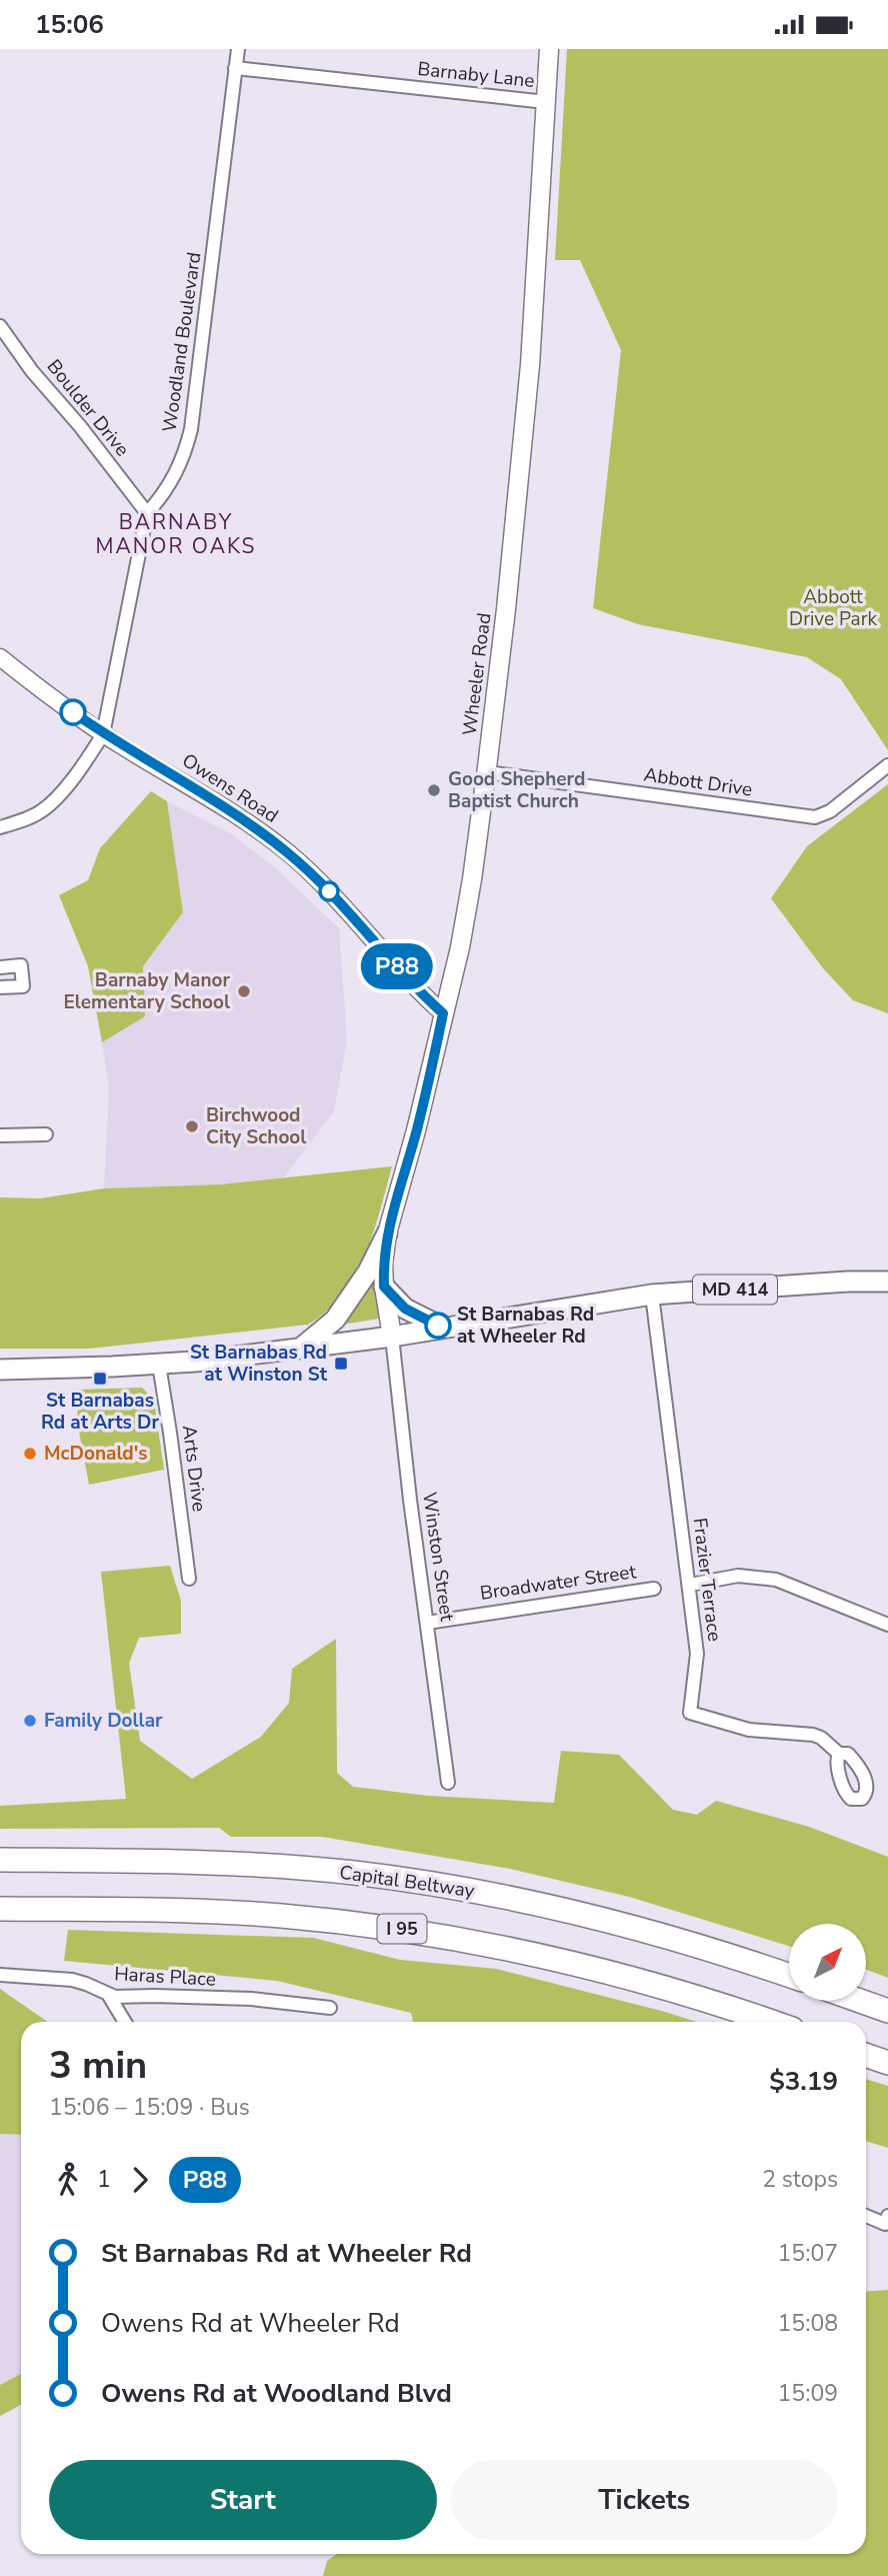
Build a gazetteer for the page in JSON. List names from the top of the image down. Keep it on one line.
{"streets":{"highway":["Capital Beltway","I 95"],"main road":["Wheeler Road","MD 414"],"street":["Barnaby Lane","Woodland Boulevard","Boulder Drive","Abbott Drive","Owens Road","Arts Drive","Winston Street","Frazier Terrace","Broadwater Street","Haras Place"]},"crossings":[["Barnaby Lane","Woodland Boulevard"],["Barnaby Lane","Wheeler Road"],["Woodland Boulevard","Boulder Drive"],["Woodland Boulevard","Owens Road"],["Wheeler Road","Abbott Drive"],["Wheeler Road","Owens Road"],["Wheeler Road","MD 414"],["Wheeler Road","Winston Street"],["MD 414","Arts Drive"],["MD 414","Winston Street"],["MD 414","Frazier Terrace"],["Winston Street","Broadwater Street"]],"districts":["BARNABY MANOR OAKS"],"parks":["Abbott Drive Park"],"places":{"other":["Good Shepherd Baptist Church","Barnaby Manor Elementary School","Birchwood City School","St Barnabas Rd at Wheeler Rd","McDonald's","Family Dollar"],"transit":["St Barnabas Rd at Winston St","St Barnabas Rd at Arts Dr"]},"lines":["bus line P88"],"north":"top right","page":{"status":"15:06","on_map":"P88","heading":["3 min","15:06 – 15:09 · Bus","$3.19"],"legs":["1","P88","2 stops"],"list":[{"name":"St Barnabas Rd at Wheeler Rd","value":"15:07"},{"name":"Owens Rd at Wheeler Rd","value":"15:08"},{"name":"Owens Rd at Woodland Blvd","value":"15:09"}],"buttons":["Start","Tickets"]}}
